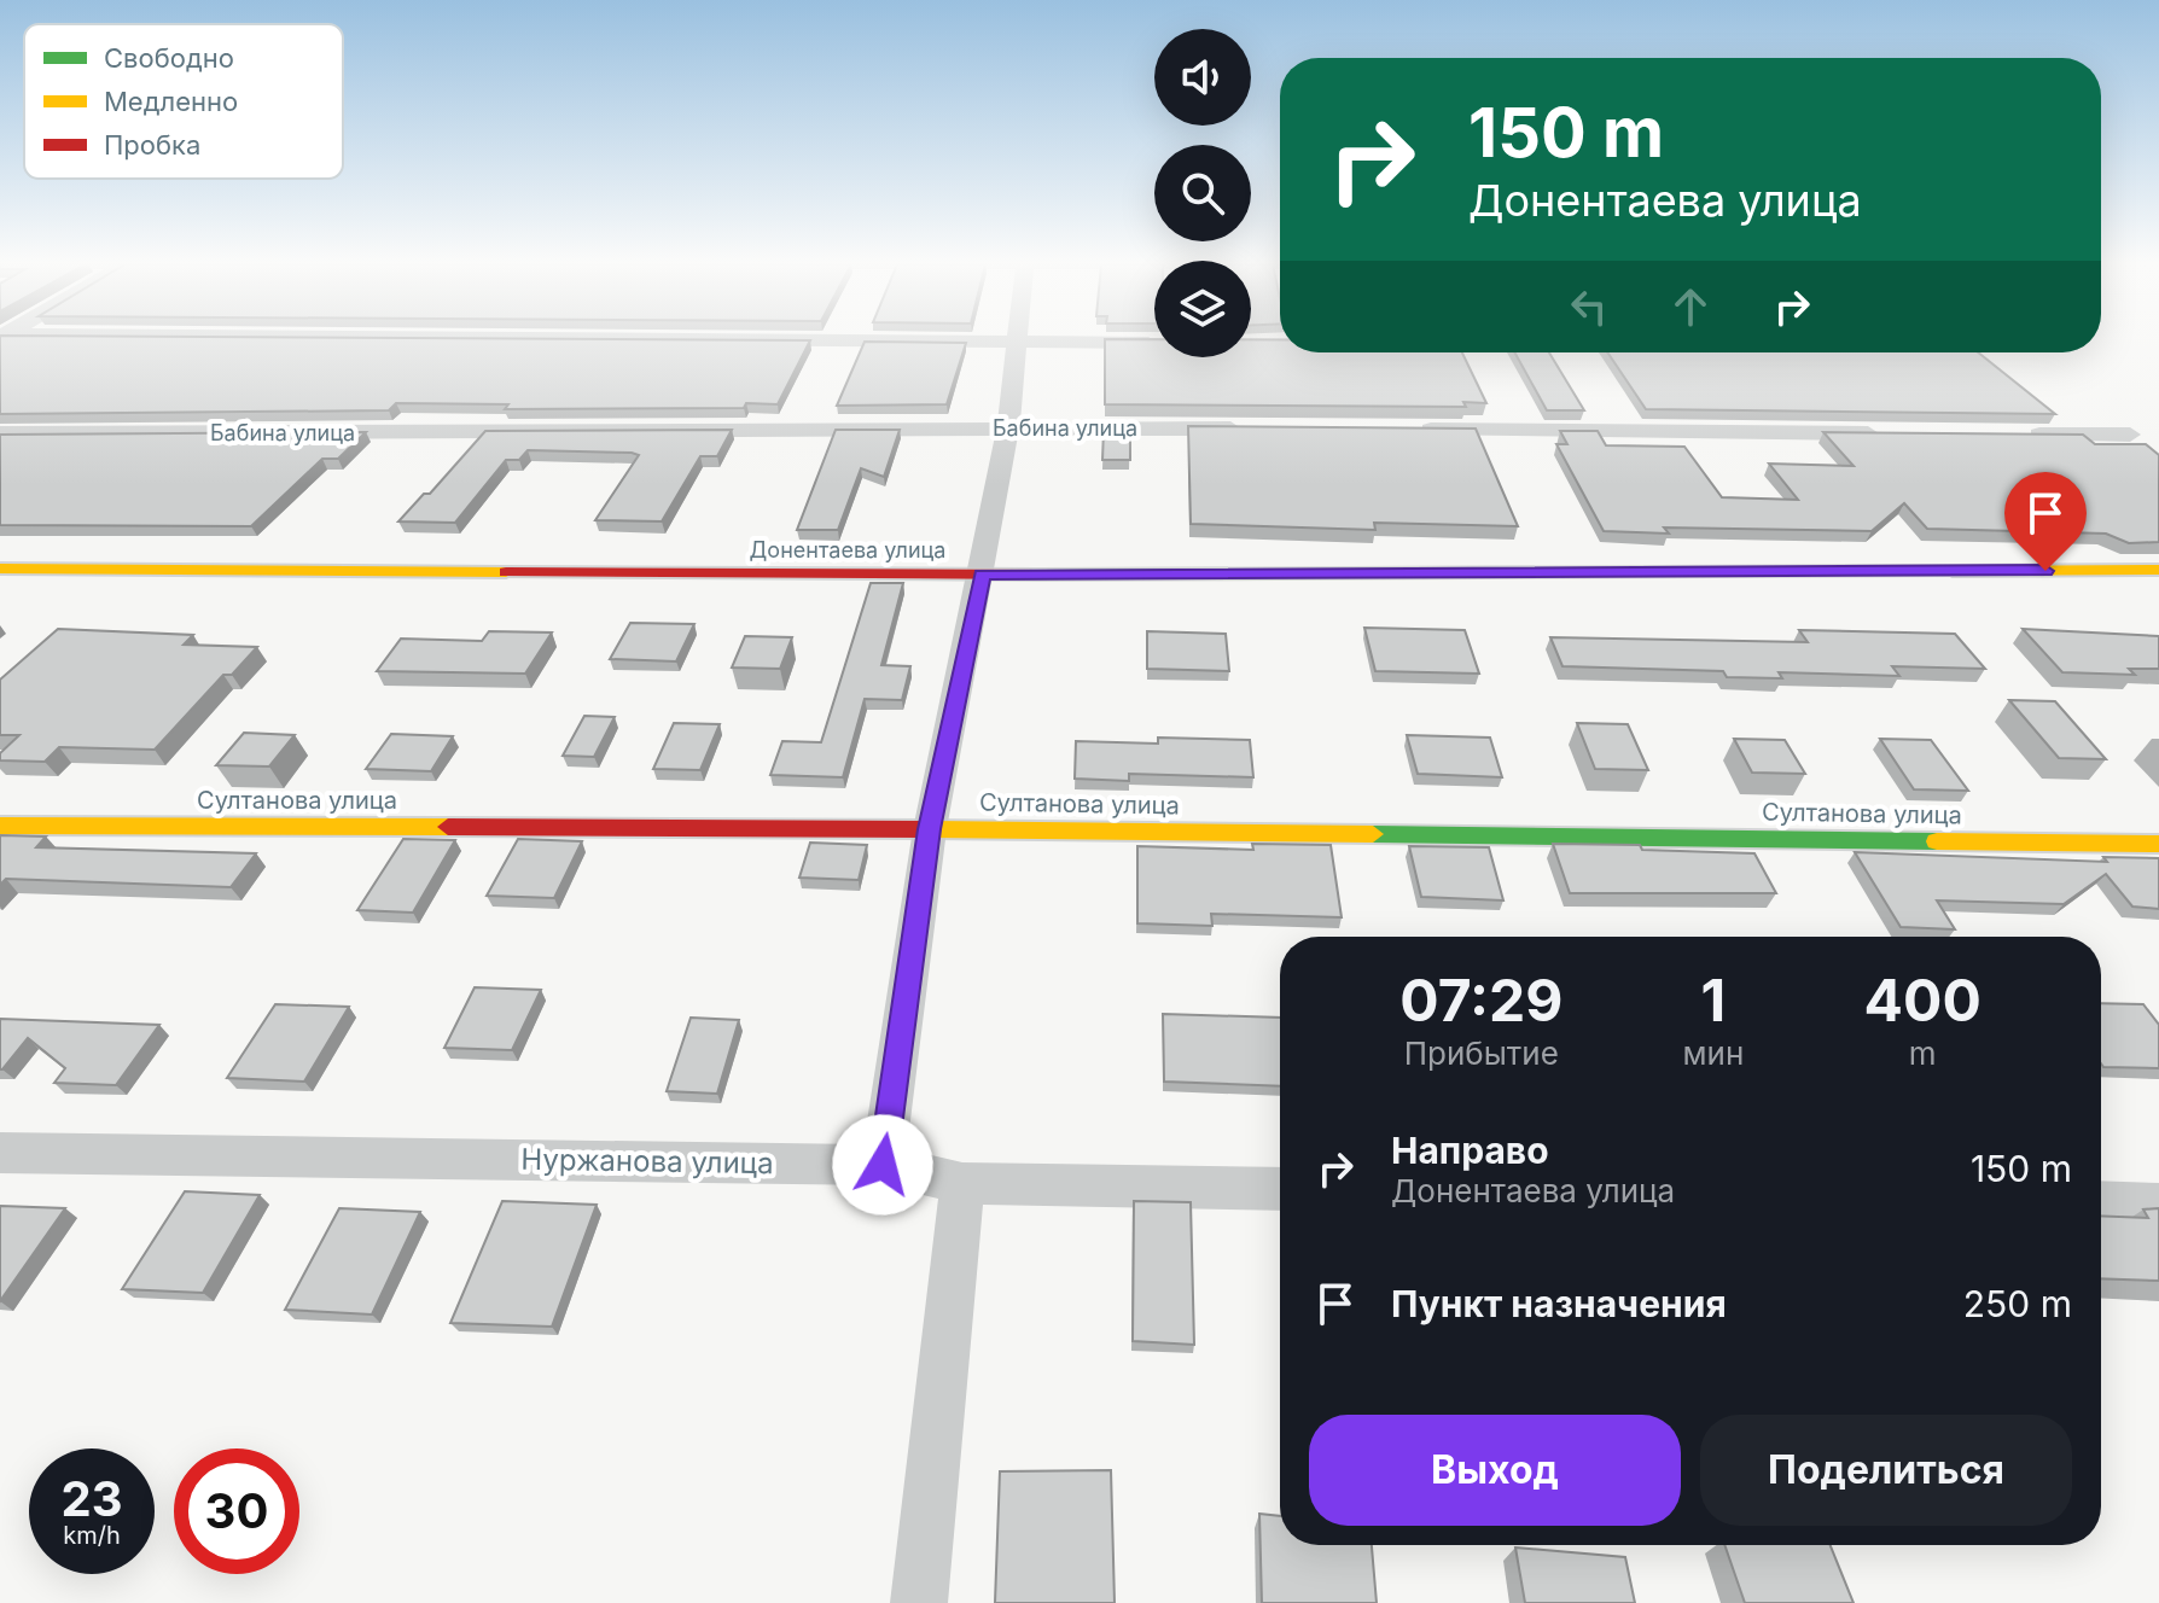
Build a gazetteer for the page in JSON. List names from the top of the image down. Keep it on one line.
{"streets":{"street":["Бабина улица","Донентаева улица","Султанова улица","Нуржанова улица"]},"legend":["Свободно","Медленно","Пробка"],"page":{"turn":["150 m","Донентаева улица"],"eta":["07:29","Прибытие","1","мин","400","m"],"list":[{"name":"Направо","note":"Донентаева улица","value":"150 m"},{"name":"Пункт назначения","value":"250 m"}],"buttons":["Выход","Поделиться"],"speed":"23 km/h","limit":"30"}}
